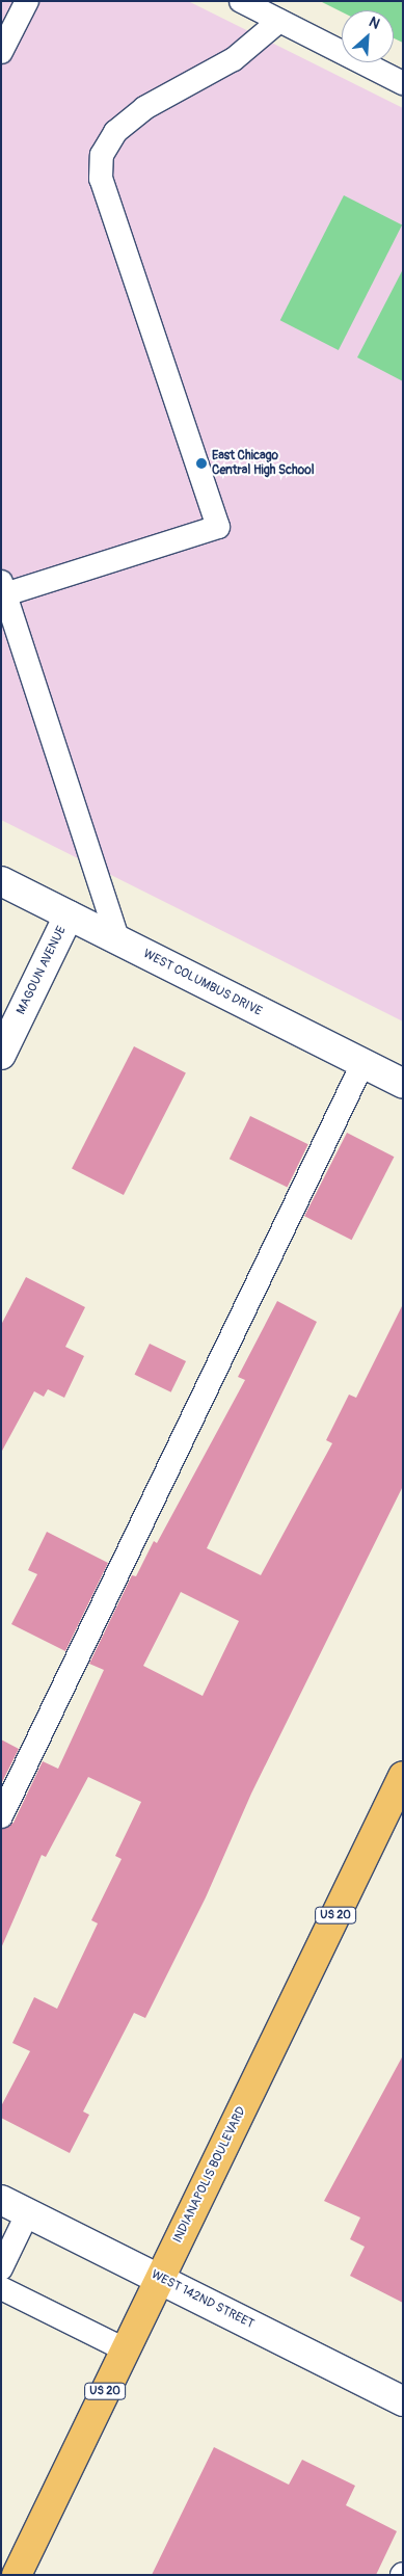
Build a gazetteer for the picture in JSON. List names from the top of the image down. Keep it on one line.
{"streets":{"main road":["US 20","INDIANAPOLIS BOULEVARD"],"street":["MAGOUN AVENUE","WEST COLUMBUS DRIVE","WEST 142ND STREET"]},"crossings":[["MAGOUN AVENUE","WEST COLUMBUS DRIVE"],["INDIANAPOLIS BOULEVARD","WEST 142ND STREET"]],"places":["East Chicago Central High School"],"north":"top right"}
